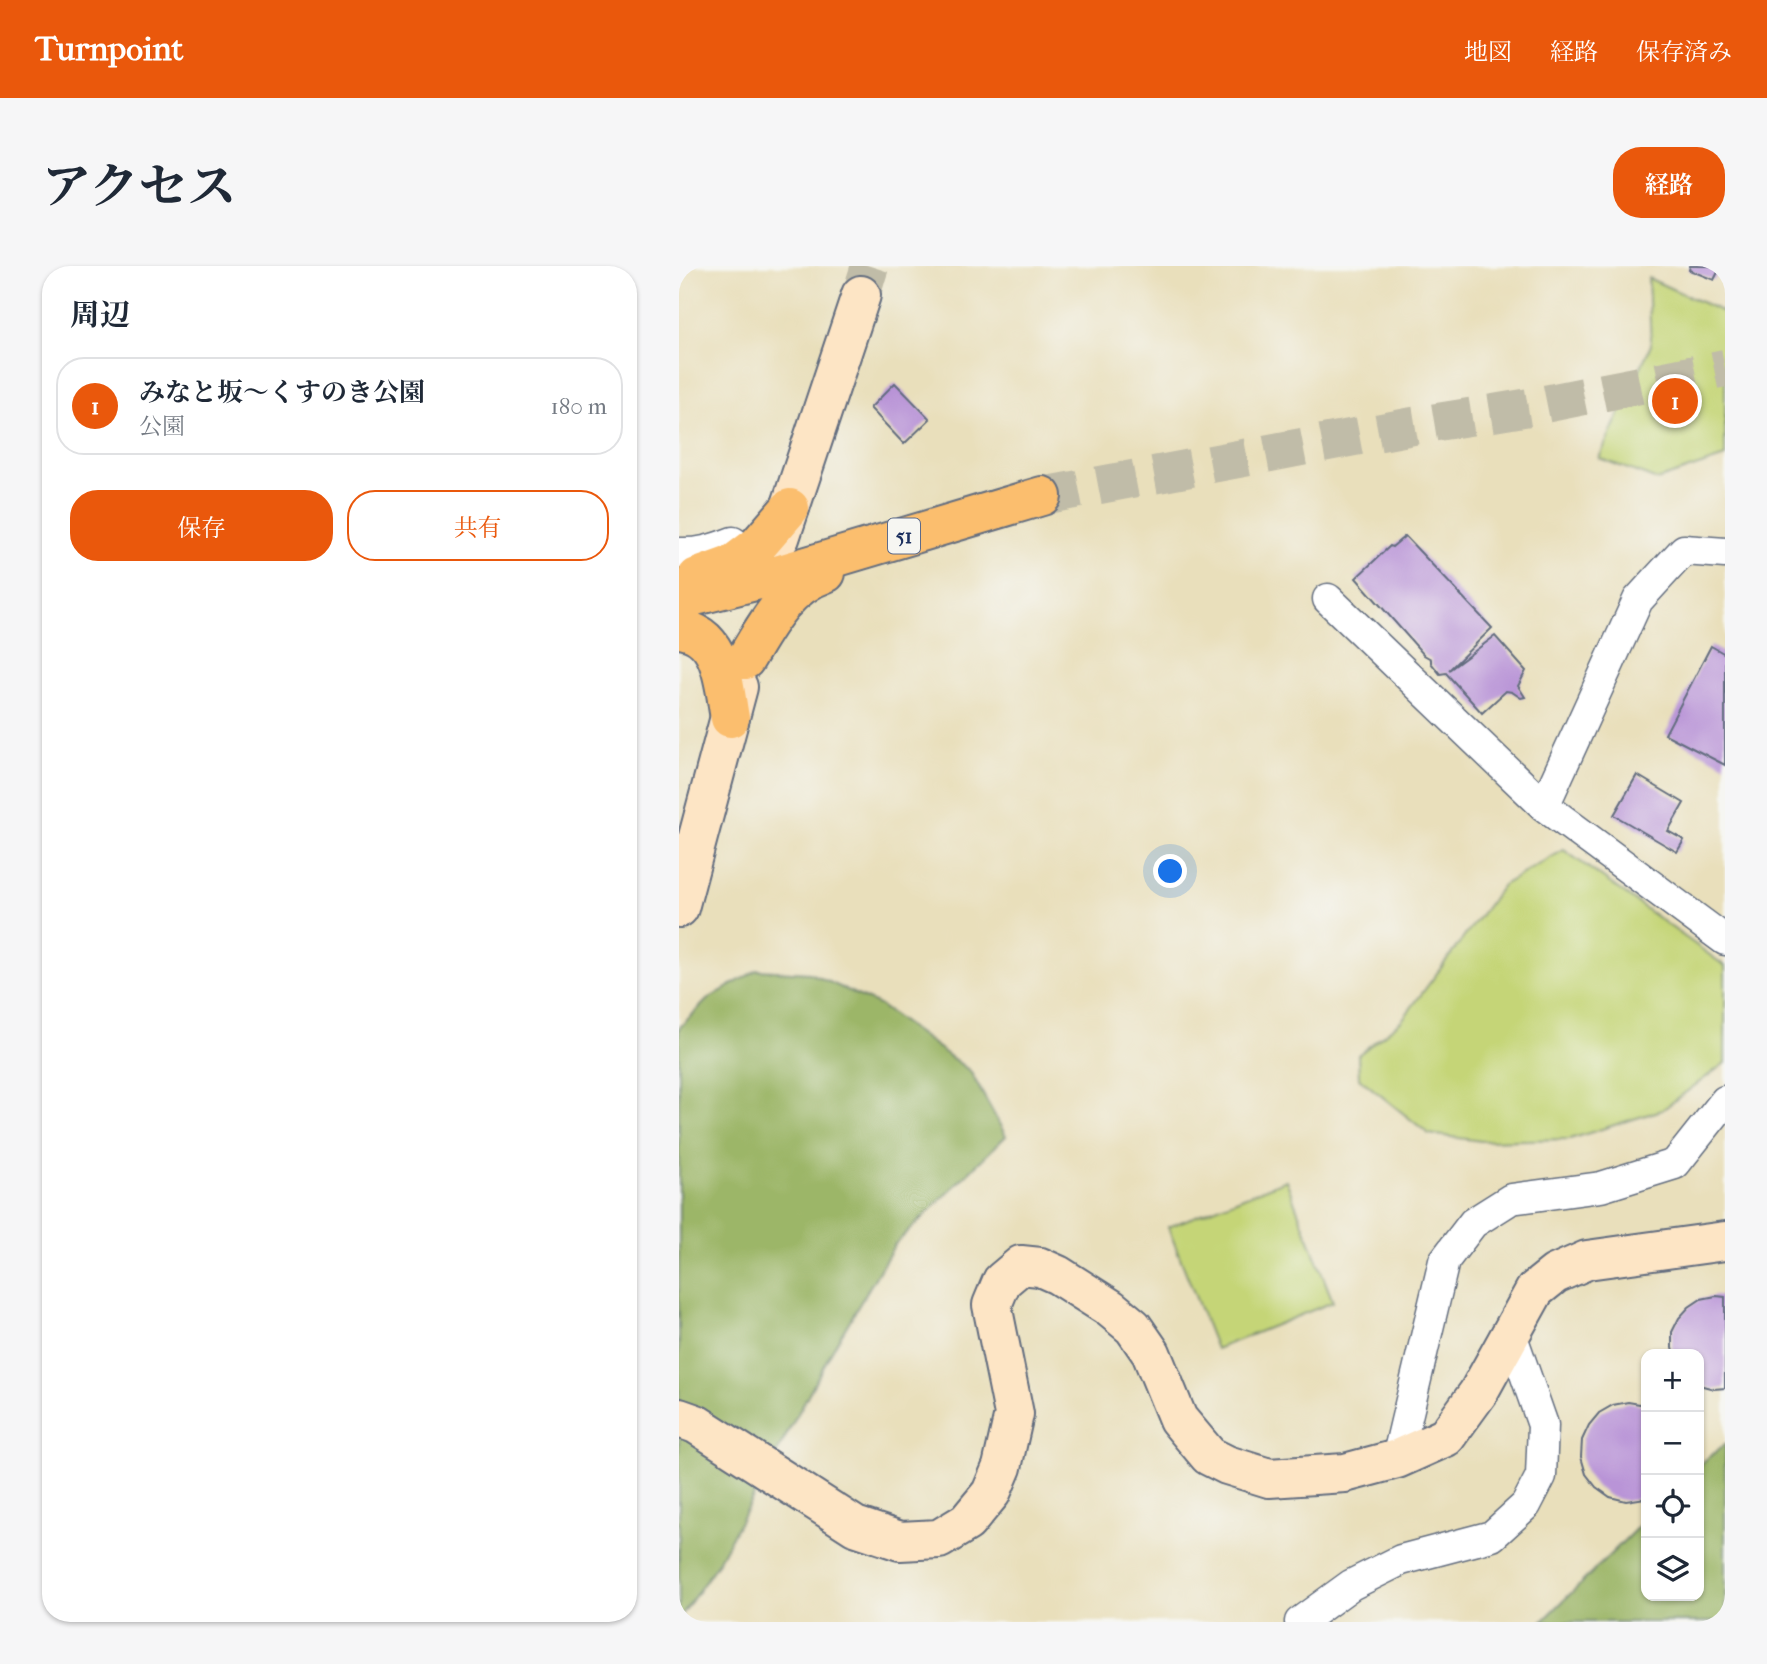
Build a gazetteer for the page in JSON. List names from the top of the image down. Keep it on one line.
{"streets":{"main road":["51"]},"page":{"header":"Turnpoint","nav":["地図","経路","保存済み"],"title":"アクセス","buttons":["経路",["保存","共有"]],"heading":"周辺","list":[{"mark":"1","name":"みなと坂〜くすのき公園","note":"公園","value":"180 m"}],"pins":"1","map_buttons":["+","−"]}}
